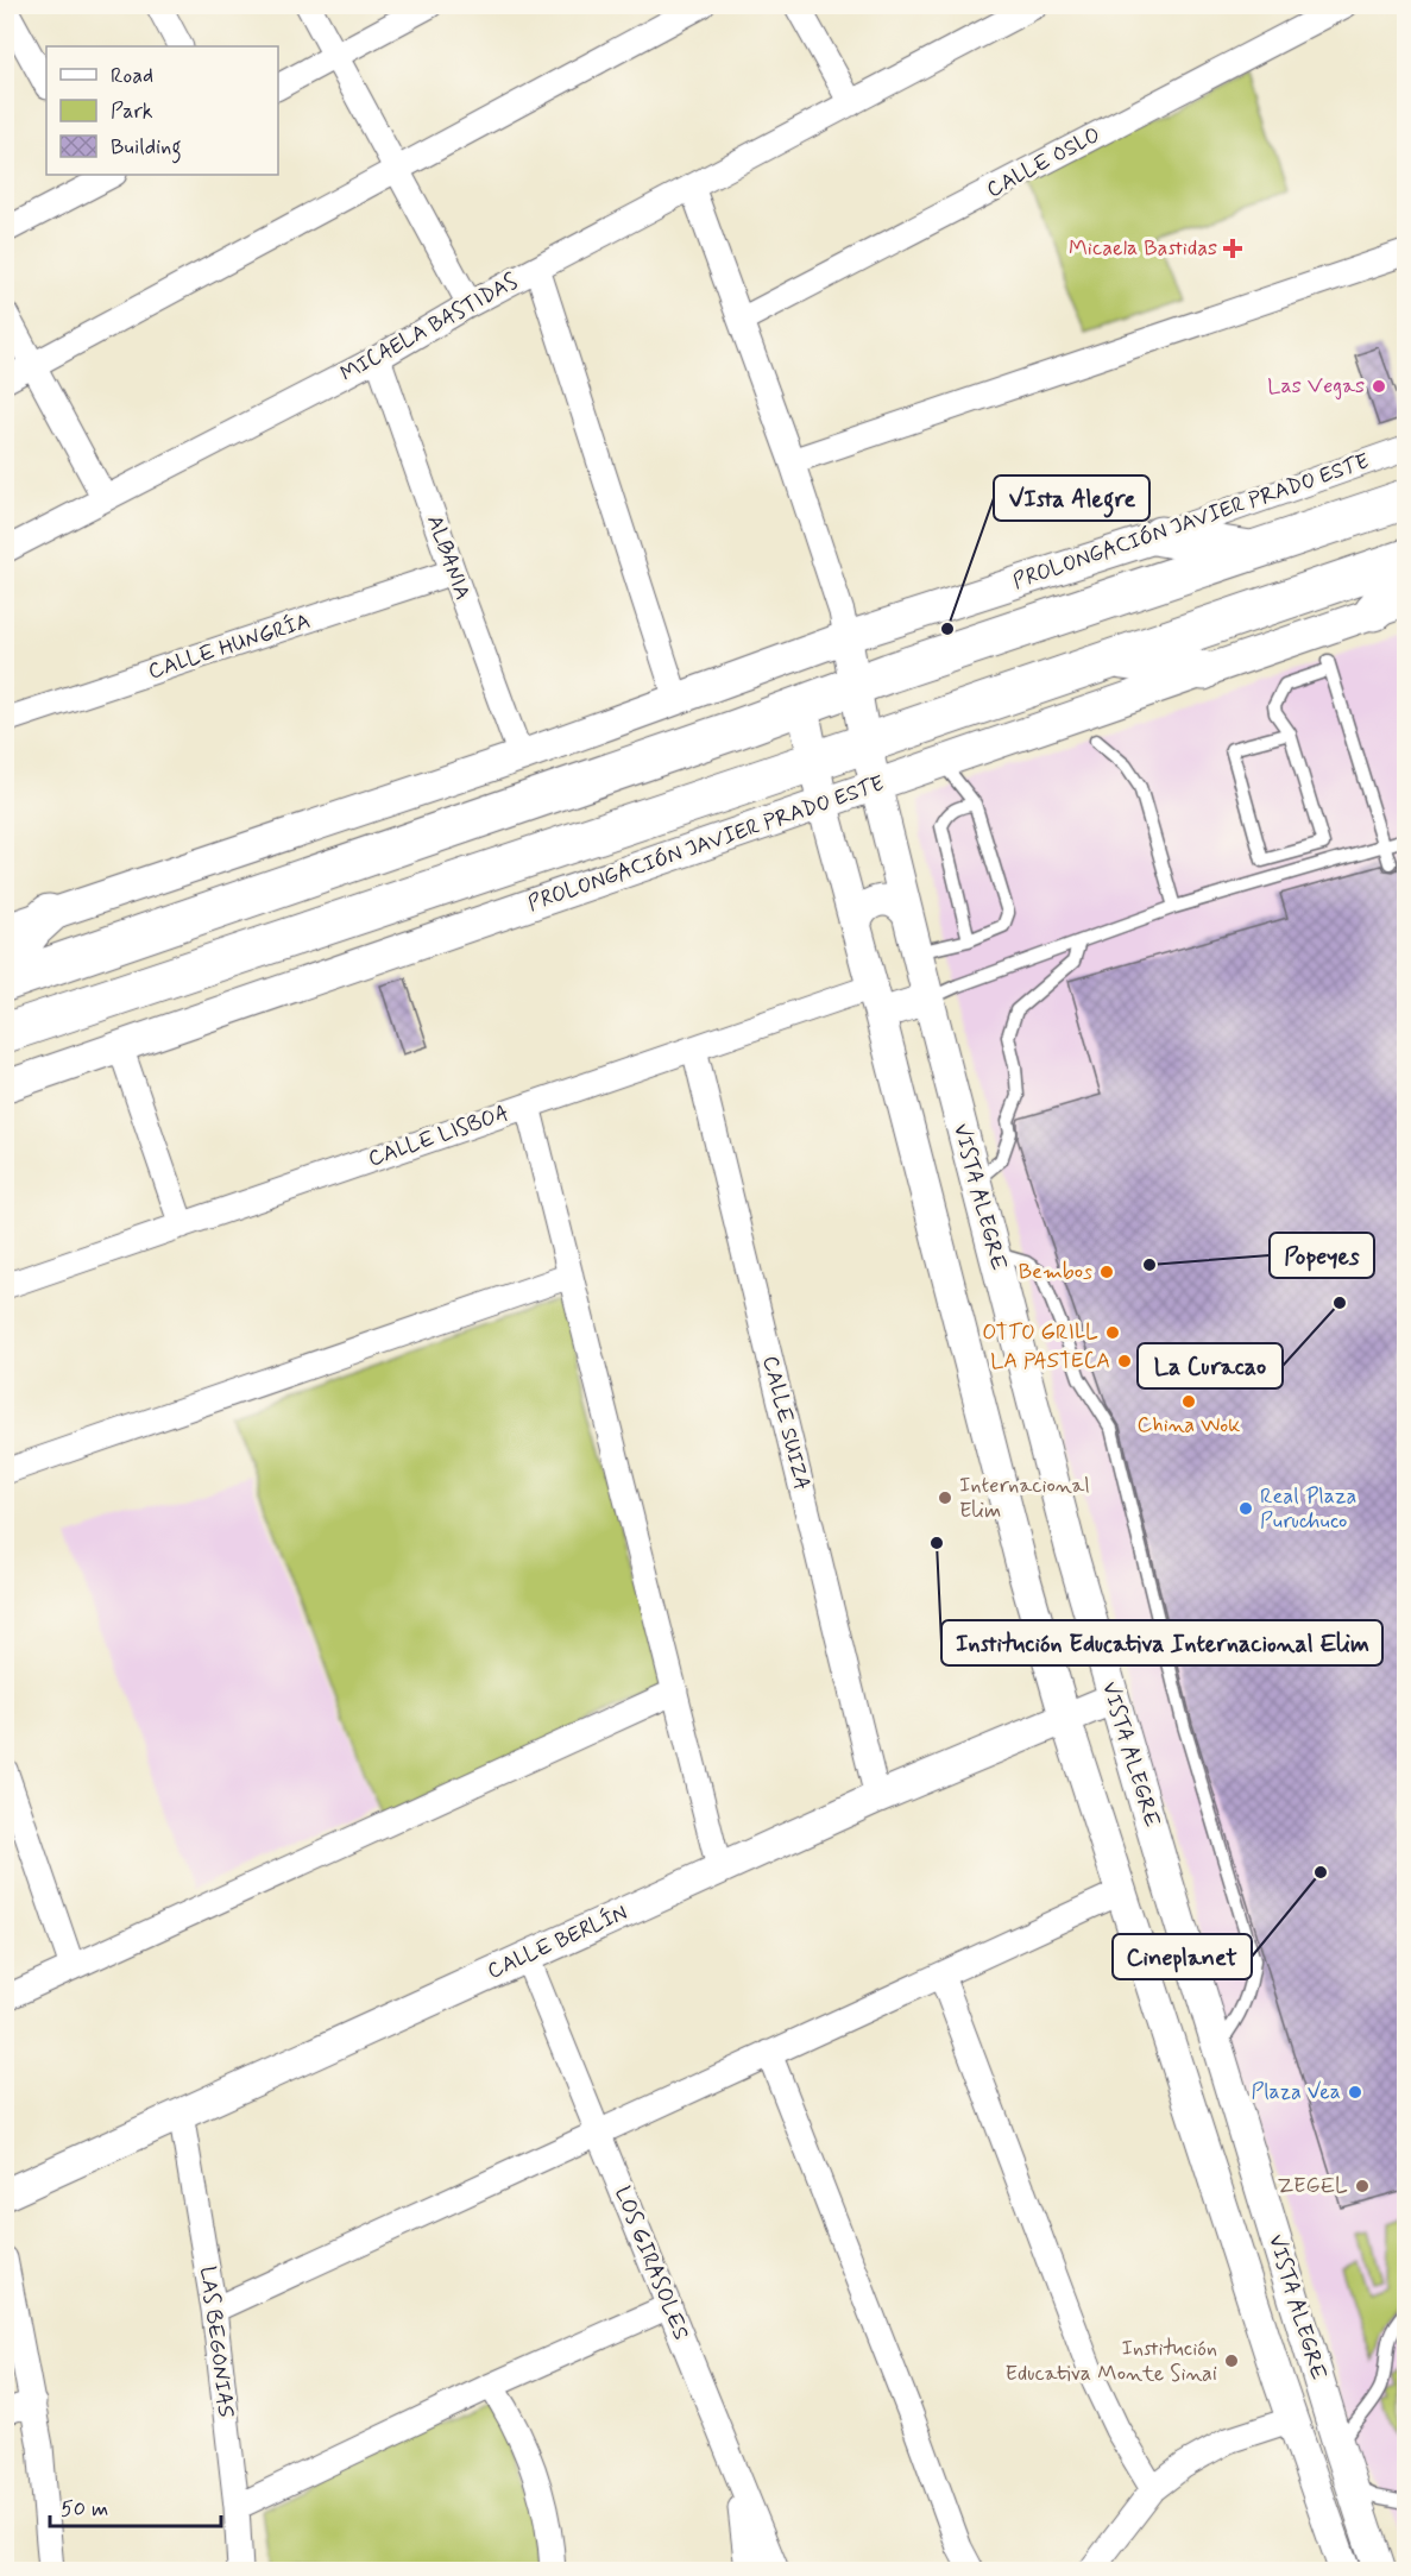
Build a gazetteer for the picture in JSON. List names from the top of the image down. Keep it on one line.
{"streets":{"main road":["PROLONGACIÓN JAVIER PRADO ESTE"],"street":["CALLE OSLO","MICAELA BASTIDAS","ALBANIA","CALLE HUNGRÍA","CALLE LISBOA","VISTA ALEGRE","CALLE SUIZA","CALLE BERLÍN","LOS GIRASOLES","LAS BEGONIAS"]},"crossings":[["MICAELA BASTIDAS","ALBANIA"],["PROLONGACIÓN JAVIER PRADO ESTE","ALBANIA"],["PROLONGACIÓN JAVIER PRADO ESTE","VISTA ALEGRE"],["ALBANIA","CALLE HUNGRÍA"],["CALLE LISBOA","VISTA ALEGRE"],["CALLE LISBOA","CALLE SUIZA"],["VISTA ALEGRE","CALLE BERLÍN"],["CALLE SUIZA","CALLE BERLÍN"],["CALLE BERLÍN","LOS GIRASOLES"],["CALLE BERLÍN","LAS BEGONIAS"]],"places":{"health":["Micaela Bastidas"],"other":["Las Vegas","VIsta Alegre","Popeyes","Bembos","La Curacao","OTTO GRILL","LA PASTECA","China Wok","Internacional Elim","Real Plaza Puruchuco","Institución Educativa Internacional Elim","Cineplanet","Plaza Vea","ZEGEL","Institución Educativa Monte Sinai"]},"legend":["Road","Park","Building"],"scale_bar":"50 m"}
